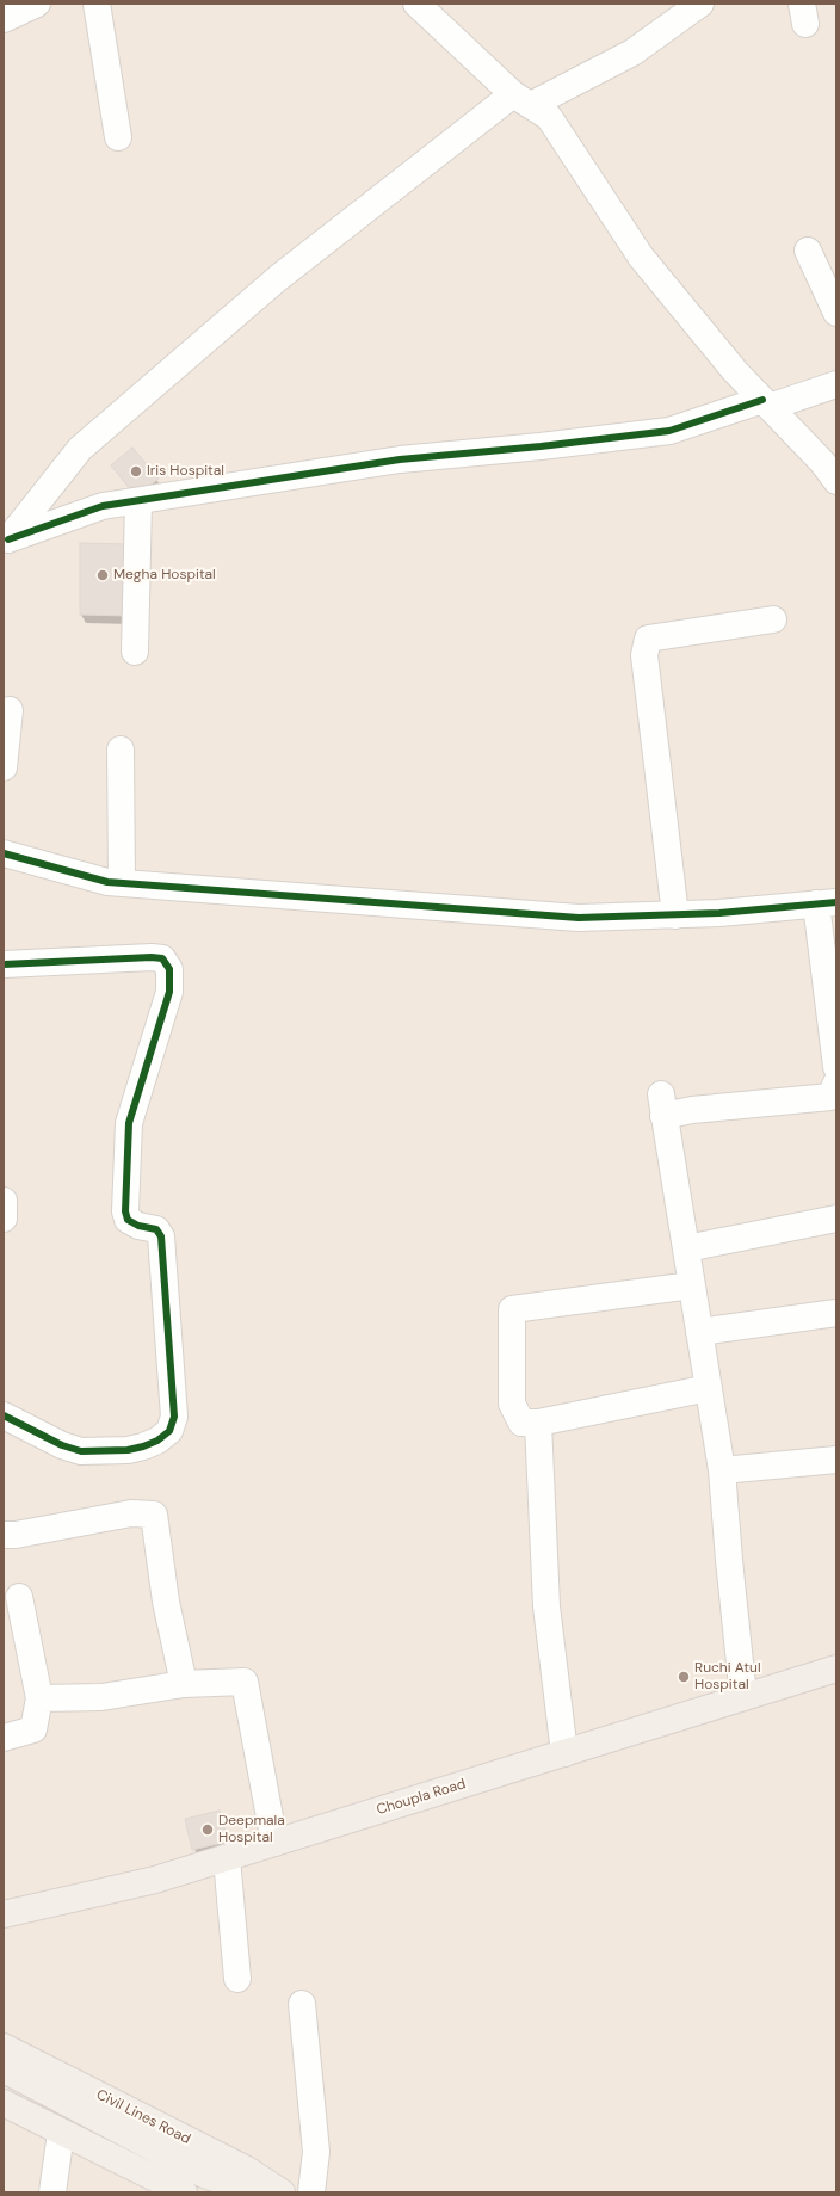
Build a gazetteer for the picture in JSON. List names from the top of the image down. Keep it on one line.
{"streets":{"main road":["Choupla Road","Civil Lines Road"]},"places":["Iris Hospital","Megha Hospital","Ruchi Atul Hospital","Deepmala Hospital"]}
